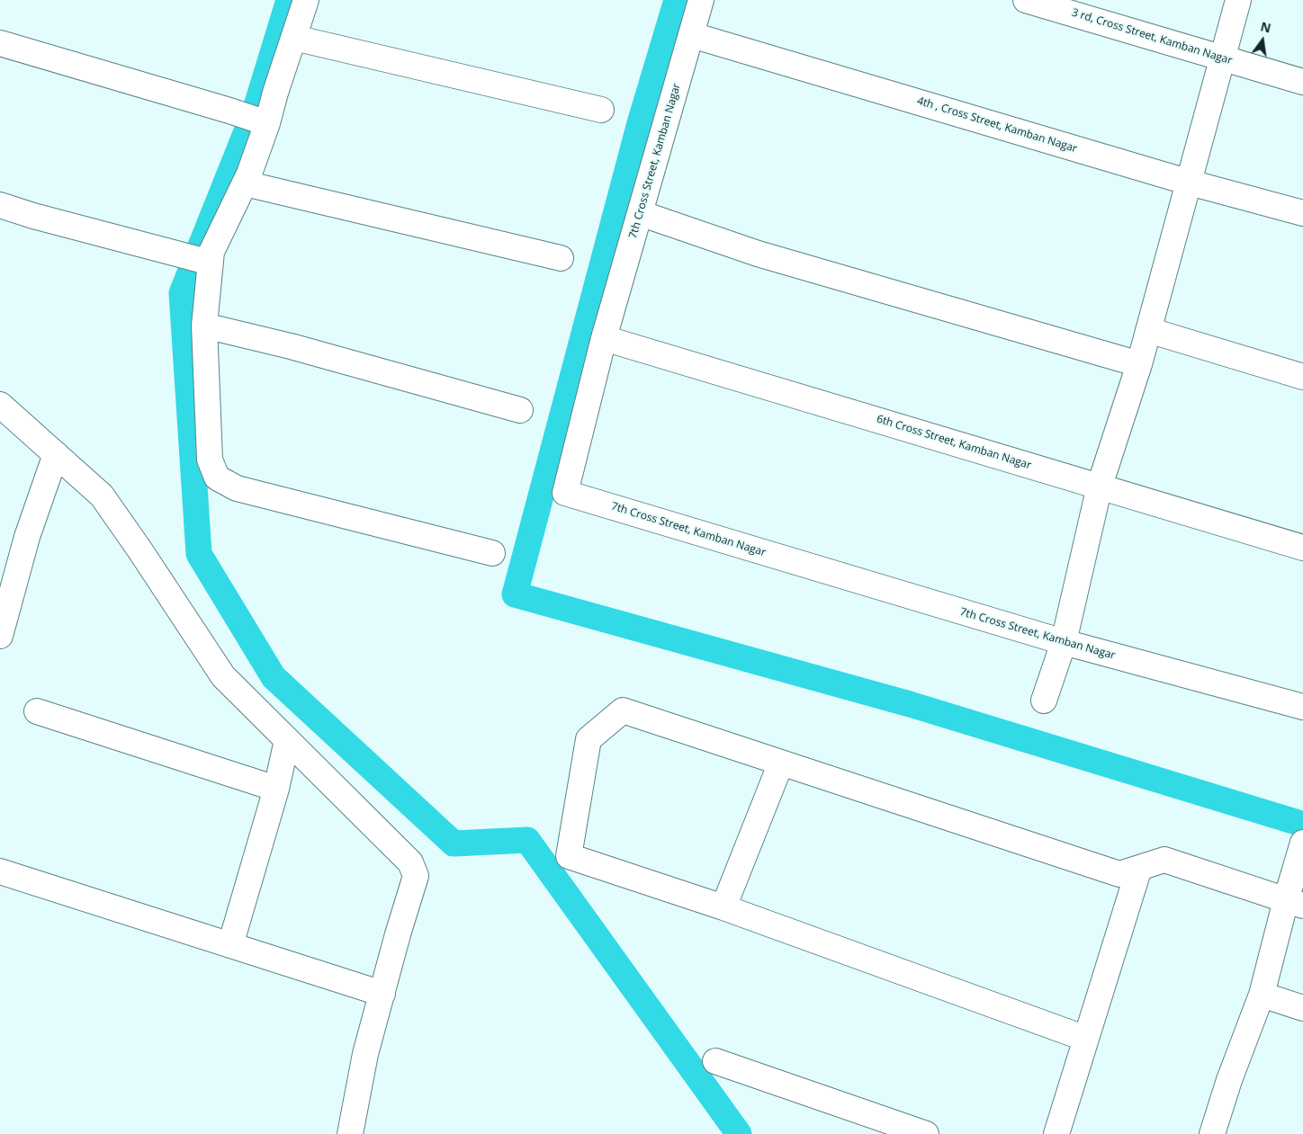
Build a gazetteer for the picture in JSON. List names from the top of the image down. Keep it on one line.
{"streets":{"street":["3 rd, Cross Street, Kamban Nagar","4th , Cross Street, Kamban Nagar","7th Cross Street, Kamban Nagar","6th Cross Street, Kamban Nagar"]},"crossings":[["4th , Cross Street, Kamban Nagar","7th Cross Street, Kamban Nagar"],["7th Cross Street, Kamban Nagar","6th Cross Street, Kamban Nagar"]],"north":"top"}
